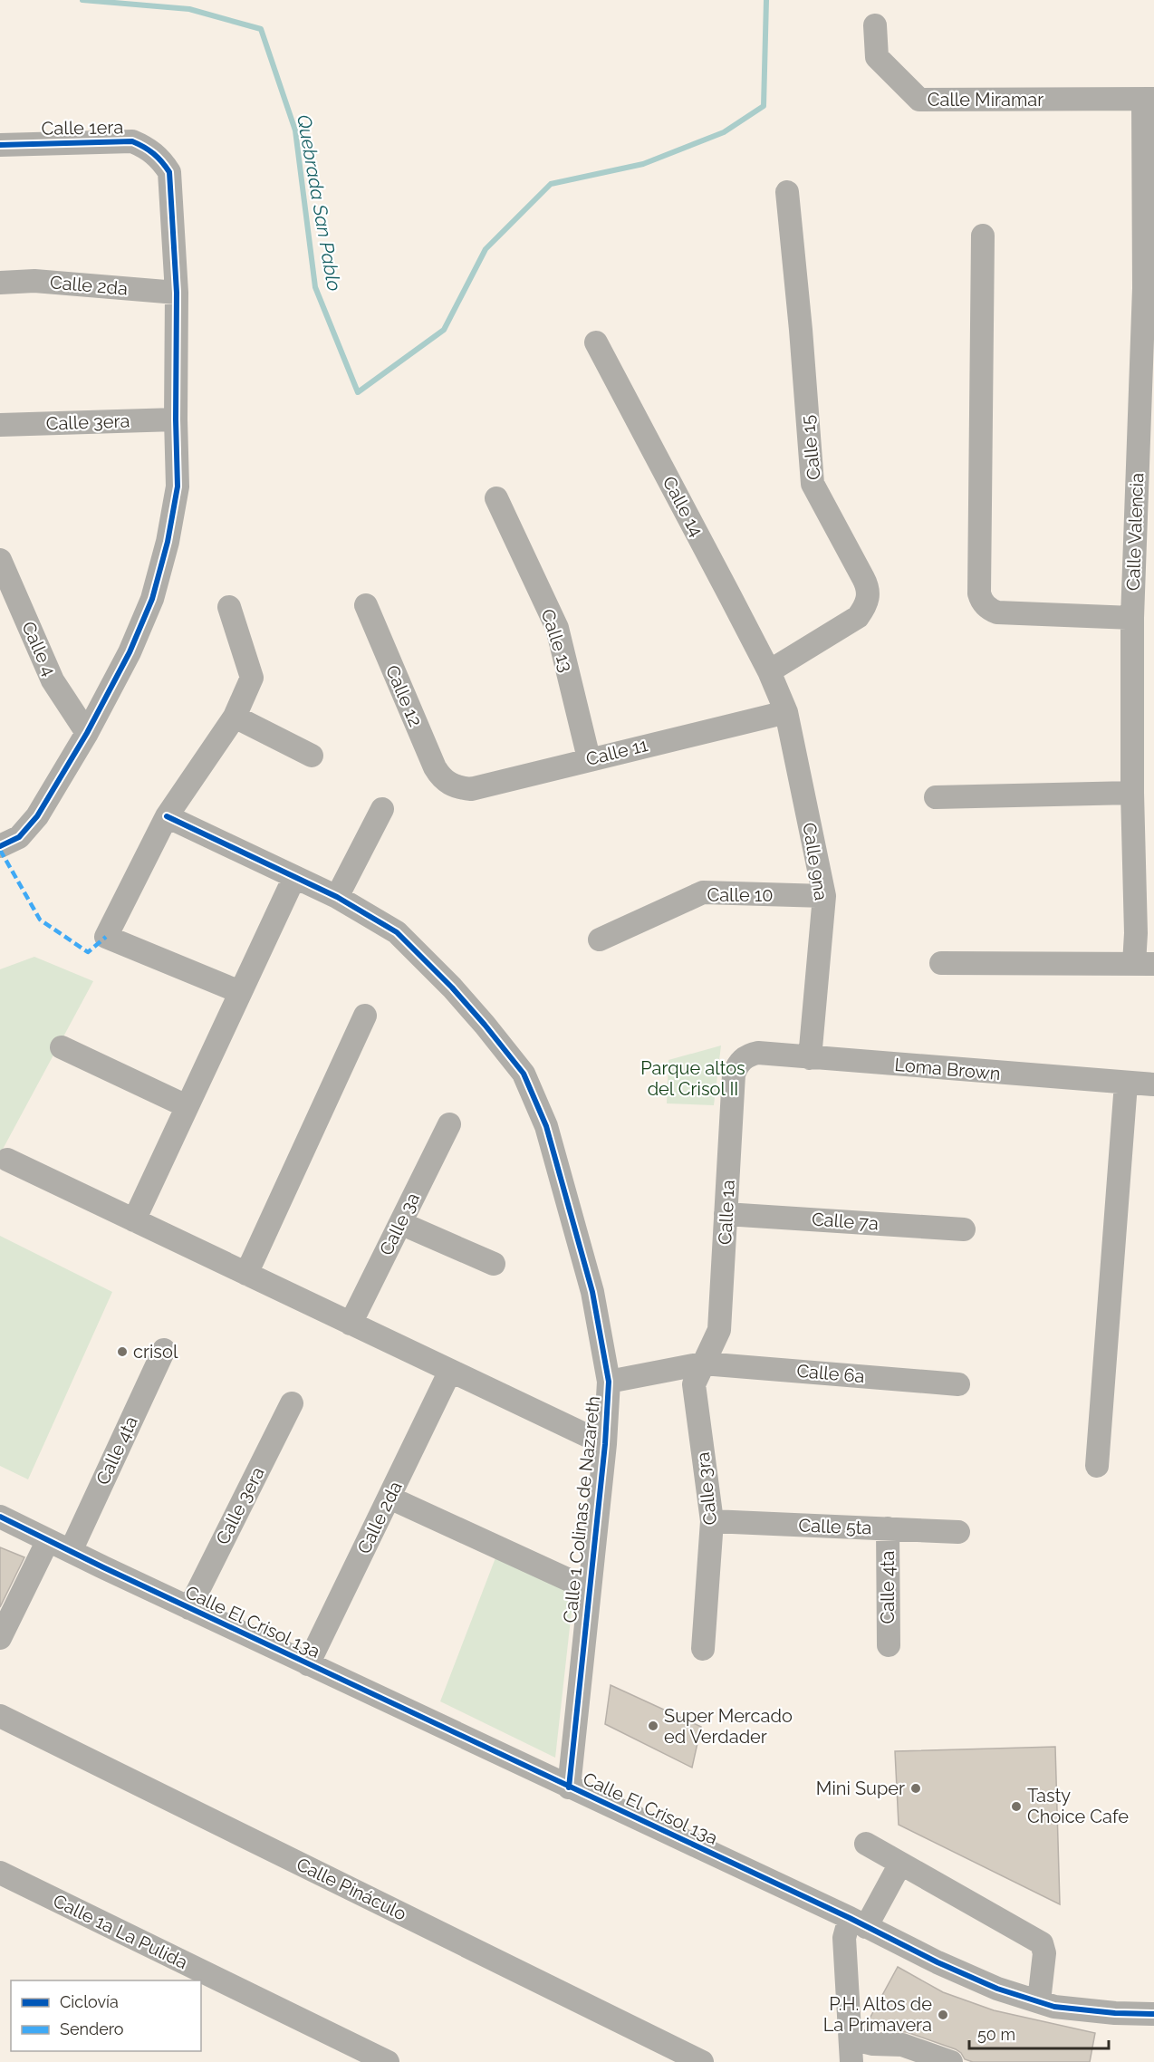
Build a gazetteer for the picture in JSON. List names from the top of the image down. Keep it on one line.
{"streets":{"street":["Calle Miramar","Calle 1era","Calle 2da","Calle 3era","Calle 15","Calle 14","Calle Valencia","Calle 13","Calle 4","Calle 12","Calle 11","Calle 9na","Calle 10","Loma Brown","Calle 1a","Calle 7a","Calle 3a","Calle 6a","Calle 4ta","Calle 3ra","Calle 1 Colinas de Nazareth","Calle 5ta","Calle El Crisol 13a","Calle Pináculo","Calle 1a La Pulida"]},"crossings":[["Calle Miramar","Calle Valencia"],["Calle 1era","Calle 2da"],["Calle 2da","Calle El Crisol 13a"],["Calle 3era","Calle El Crisol 13a"],["Calle 15","Calle 14"],["Calle 15","Calle 9na"],["Calle 14","Calle 9na"],["Calle 13","Calle 11"],["Calle 12","Calle 11"],["Calle 11","Calle 9na"],["Calle 9na","Calle 10"],["Calle 9na","Loma Brown"],["Loma Brown","Calle 1a"],["Calle 1a","Calle 7a"],["Calle 1a","Calle 6a"],["Calle 1a","Calle 3ra"],["Calle 6a","Calle 3ra"],["Calle 6a","Calle 1 Colinas de Nazareth"],["Calle 4ta","Calle 5ta"],["Calle 4ta","Calle El Crisol 13a"],["Calle 3ra","Calle 5ta"],["Calle 1 Colinas de Nazareth","Calle El Crisol 13a"]],"water":["Quebrada San Pablo"],"parks":["Parque altos del Crisol II"],"places":["crisol","Super Mercado ed Verdader","Mini Super","Tasty Choice Cafe","P.H. Altos de La Primavera"],"legend":["Ciclovía","Sendero"],"scale_bar":"50 m"}
